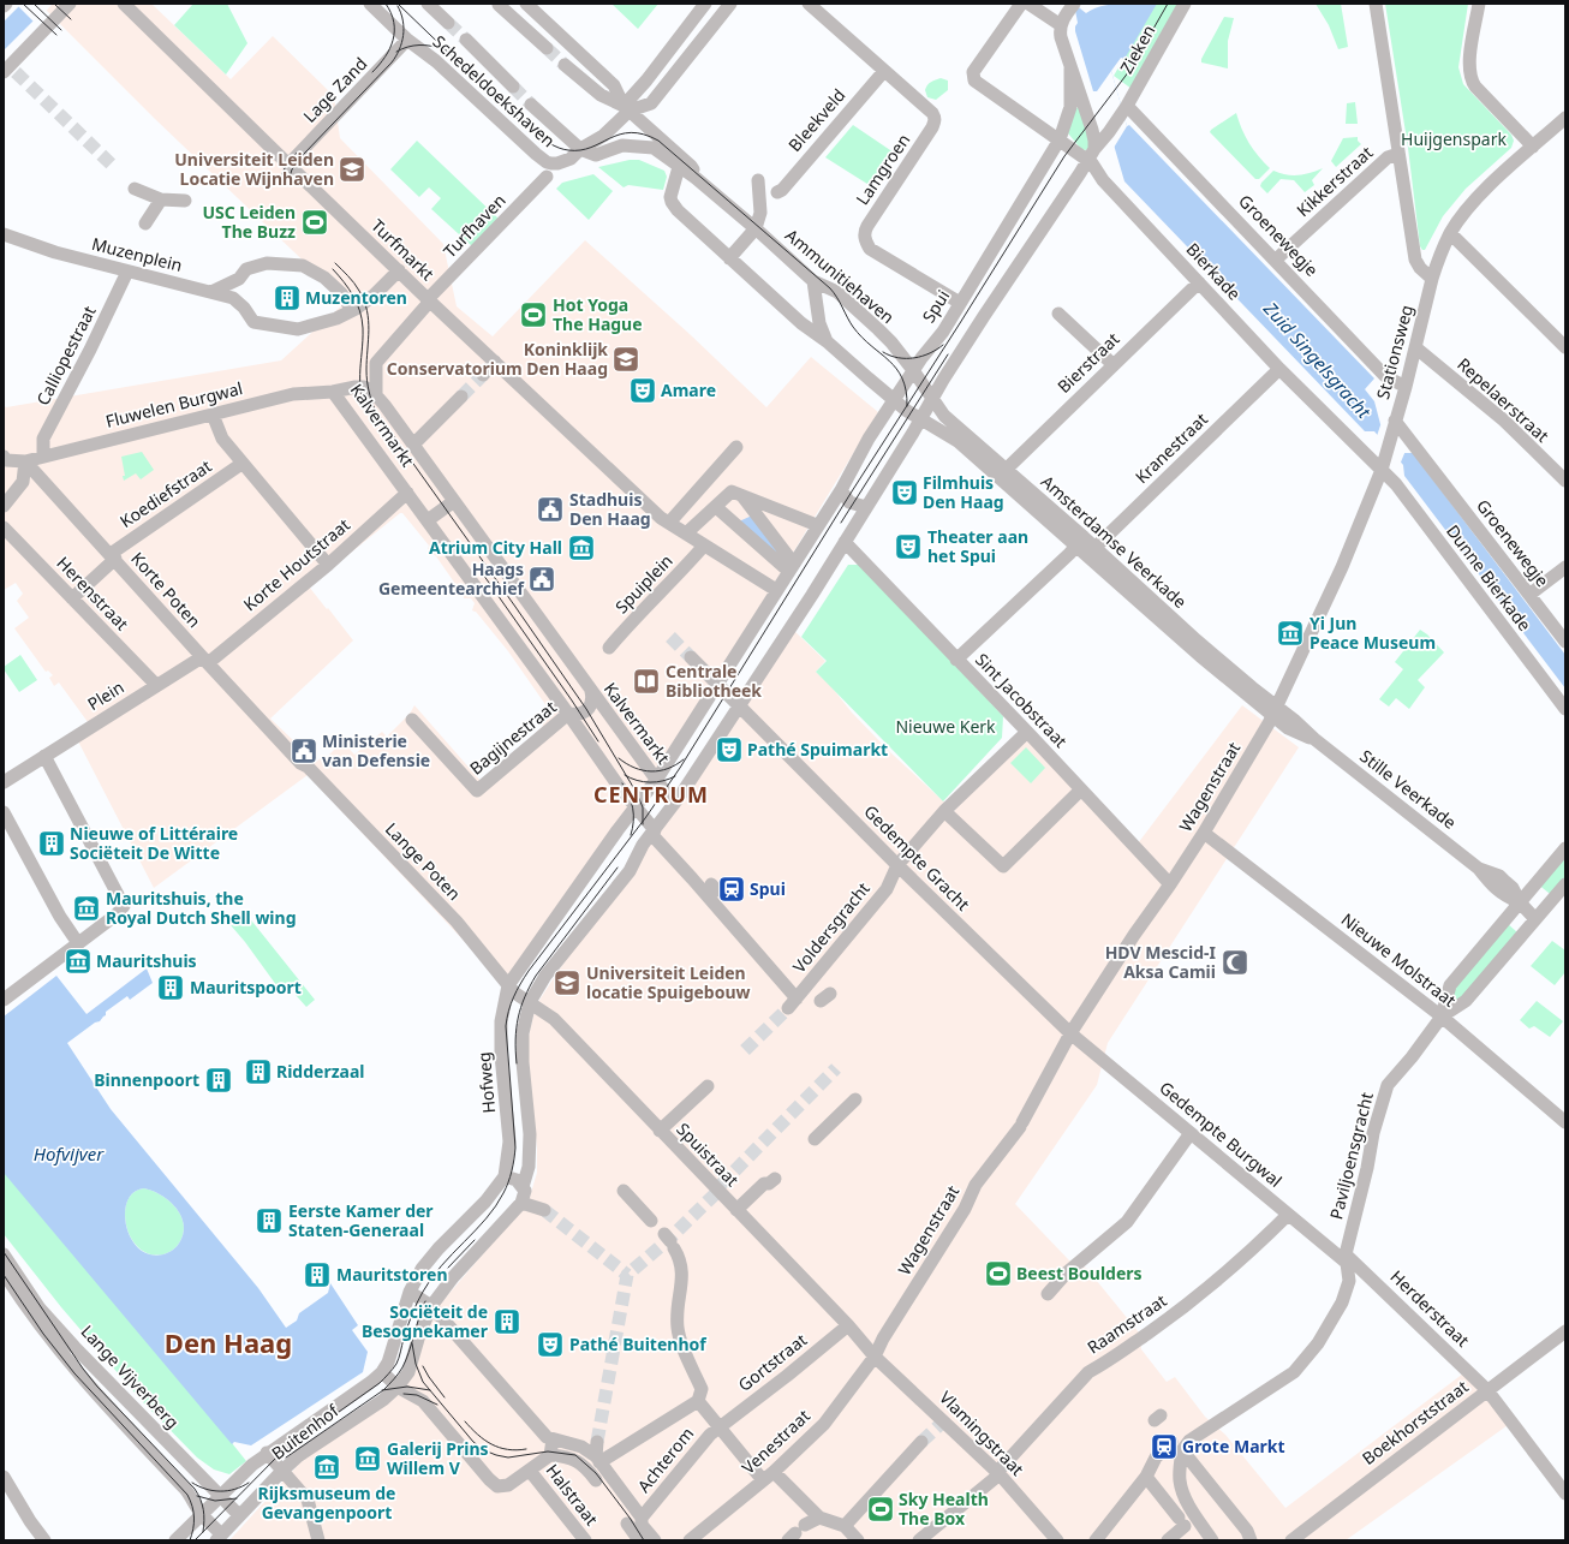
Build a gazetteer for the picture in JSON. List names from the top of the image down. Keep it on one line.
{"streets":{"street":["Zieken","Lage Zand","Schedeldoekshaven","Bleekveld","Lamgroen","Kikkerstraat","Turfhaven","Groenewegje","Turfmarkt","Muzenplein","Bierkade","Ammunitiehaven","Spui","Stationsweg","Calliopestraat","Bierstraat","Repelaerstraat","Fluwelen Burgwal","Kalvermarkt","Kranestraat","Koediefstraat","Amsterdamse Veerkade","Korte Houtstraat","Dunne Bierkade","Spuiplein","Korte Poten","Herenstraat","Plein","Sint Jacobstraat","Bagijnestraat","Wagenstraat","Stille Veerkade","Gedempte Gracht","Lange Poten","Voldersgracht","Nieuwe Molstraat","Hofweg","Gedempte Burgwal","Spuistraat","Paviljoensgracht","Herderstraat","Raamstraat","Gortstraat","Lange Vijverberg","Boekhorststraat","Buitenhof","Vlamingstraat","Venestraat","Achterom","Halstraat"]},"crossings":[["Zieken","Groenewegje"],["Zieken","Bierkade"],["Lage Zand","Schedeldoekshaven"],["Lage Zand","Turfmarkt"],["Schedeldoekshaven","Ammunitiehaven"],["Bleekveld","Lamgroen"],["Lamgroen","Spui"],["Kikkerstraat","Groenewegje"],["Turfhaven","Turfmarkt"],["Turfhaven","Kalvermarkt"],["Groenewegje","Stationsweg"],["Turfmarkt","Muzenplein"],["Muzenplein","Calliopestraat"],["Bierkade","Spui"],["Bierkade","Bierstraat"],["Bierkade","Kranestraat"],["Bierkade","Dunne Bierkade"],["Bierkade","Wagenstraat"],["Ammunitiehaven","Spui"],["Ammunitiehaven","Amsterdamse Veerkade"],["Spui","Kalvermarkt"],["Spui","Lange Poten"],["Spui","Hofweg"],["Spui","Spuistraat"],["Stationsweg","Repelaerstraat"],["Stationsweg","Wagenstraat"],["Calliopestraat","Fluwelen Burgwal"],["Bierstraat","Amsterdamse Veerkade"],["Fluwelen Burgwal","Kalvermarkt"],["Fluwelen Burgwal","Korte Poten"],["Kalvermarkt","Korte Houtstraat"],["Kalvermarkt","Bagijnestraat"],["Kalvermarkt","Voldersgracht"],["Kranestraat","Amsterdamse Veerkade"],["Koediefstraat","Korte Poten"],["Koediefstraat","Herenstraat"],["Amsterdamse Veerkade","Wagenstraat"],["Amsterdamse Veerkade","Stille Veerkade"],["Korte Houtstraat","Korte Poten"],["Korte Houtstraat","Plein"],["Korte Houtstraat","Lange Poten"],["Dunne Bierkade","Wagenstraat"],["Korte Poten","Plein"],["Korte Poten","Lange Poten"],["Herenstraat","Plein"],["Plein","Lange Poten"],["Sint Jacobstraat","Wagenstraat"],["Sint Jacobstraat","Voldersgracht"],["Wagenstraat","Stille Veerkade"],["Wagenstraat","Gedempte Gracht"],["Wagenstraat","Nieuwe Molstraat"],["Wagenstraat","Gedempte Burgwal"],["Wagenstraat","Spuistraat"],["Wagenstraat","Vlamingstraat"],["Wagenstraat","Venestraat"],["Stille Veerkade","Paviljoensgracht"],["Gedempte Gracht","Voldersgracht"],["Gedempte Gracht","Gedempte Burgwal"],["Lange Poten","Hofweg"],["Lange Poten","Spuistraat"],["Nieuwe Molstraat","Paviljoensgracht"],["Hofweg","Spuistraat"],["Hofweg","Buitenhof"],["Gedempte Burgwal","Paviljoensgracht"],["Gedempte Burgwal","Herderstraat"],["Gedempte Burgwal","Raamstraat"],["Spuistraat","Gortstraat"],["Spuistraat","Vlamingstraat"],["Spuistraat","Venestraat"],["Paviljoensgracht","Herderstraat"],["Herderstraat","Boekhorststraat"],["Raamstraat","Vlamingstraat"],["Gortstraat","Achterom"],["Lange Vijverberg","Buitenhof"],["Vlamingstraat","Venestraat"]],"districts":["CENTRUM","Den Haag"],"water":["Zuid Singelsgracht","Hofvijver"],"parks":["Huijgenspark","Nieuwe Kerk"],"places":{"school or university":["Universiteit Leiden Locatie Wijnhaven","Koninklijk Conservatorium Den Haag","Universiteit Leiden locatie Spuigebouw"],"sports":["USC Leiden The Buzz","Hot Yoga The Hague","Beest Boulders","Sky Health The Box"],"building":["Muzentoren","Nieuwe of Littéraire Sociëteit De Witte","Mauritspoort","Ridderzaal","Binnenpoort","Eerste Kamer der Staten-Generaal","Mauritstoren","Sociëteit de Besognekamer"],"theatre":["Amare","Filmhuis Den Haag","Theater aan het Spui","Pathé Spuimarkt","Pathé Buitenhof"],"public building":["Stadhuis Den Haag","Haags Gemeentearchief","Ministerie van Defensie"],"museum":["Atrium City Hall","Yi Jun Peace Museum","Mauritshuis, the Royal Dutch Shell wing","Mauritshuis","Galerij Prins Willem V","Rijksmuseum de Gevangenpoort"],"library":["Centrale Bibliotheek"],"station":["Spui","Grote Markt"],"mosque":["HDV Mescid-I Aksa Camii"]}}
